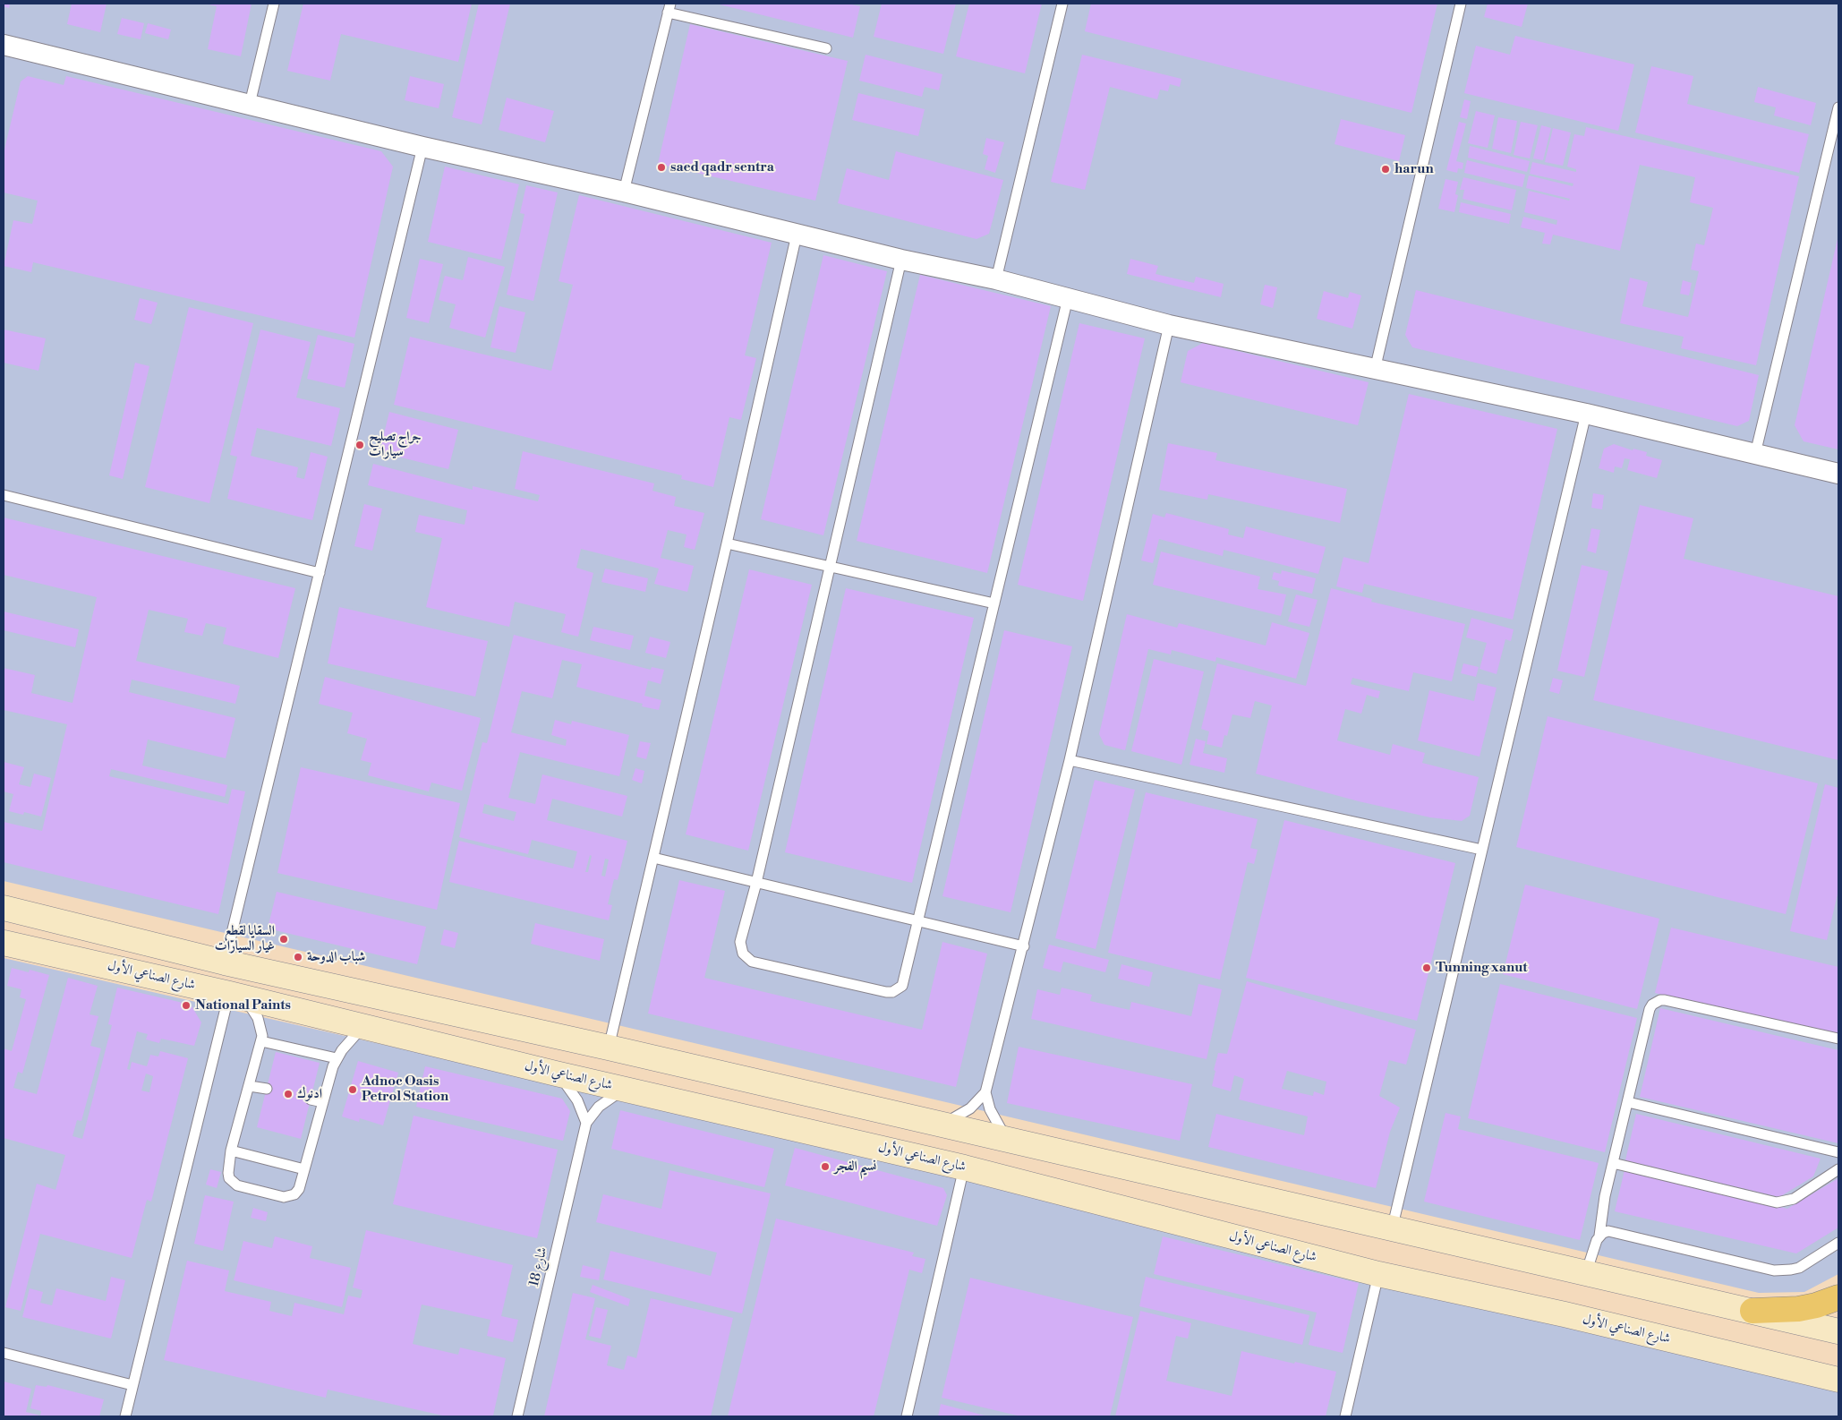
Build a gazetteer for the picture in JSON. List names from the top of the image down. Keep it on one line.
{"streets":{"main road":["شارع الصناعي الأول"],"lane":["شارع 18"]},"crossings":[["شارع الصناعي الأول","شارع 18"]],"places":["saed qadr sentra","harun","جراج تصليح سيارات","السقايا لقطع غيار السيارات","شباب الدوحة","Tunning xanut","National Paints","Adnoc Oasis Petrol Station","ادنوك","نسيم الفجر"]}
